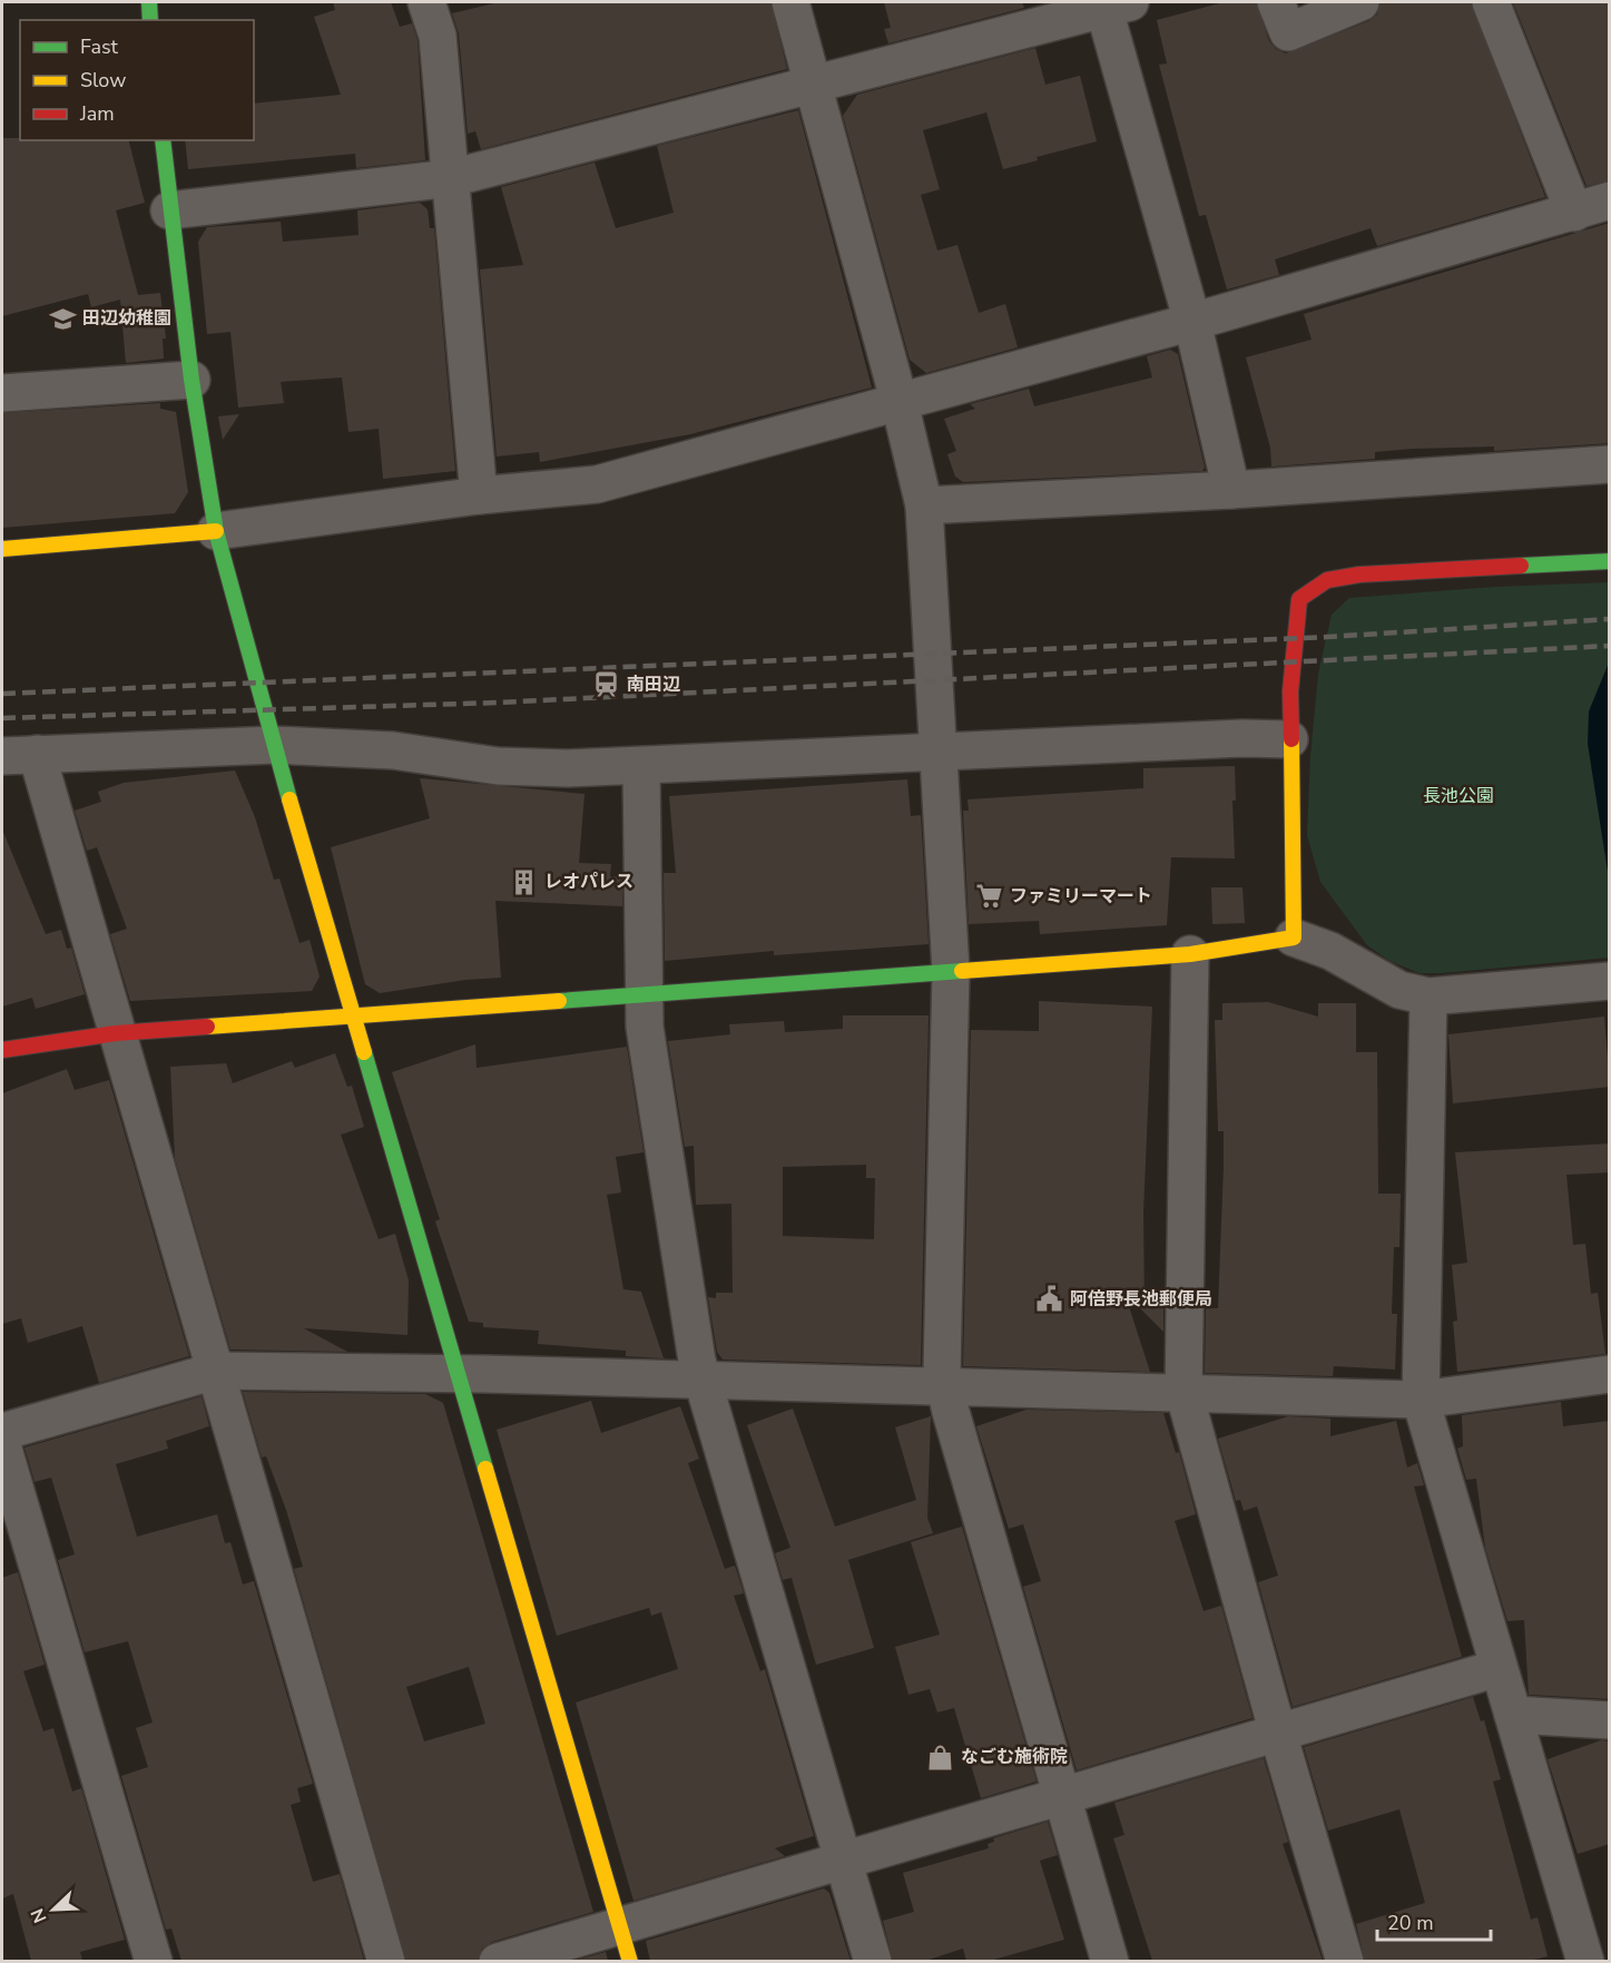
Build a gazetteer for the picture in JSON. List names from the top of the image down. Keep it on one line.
{"parks":["長池公園"],"places":{"school or university":["田辺幼稚園"],"station":["南田辺"],"building":["レオパレス"],"supermarket":["ファミリーマート"],"public building":["阿倍野長池郵便局"],"shop":["なごむ施術院"]},"legend":["Fast","Slow","Jam"],"scale_bar":"20 m","north":"bottom left"}
